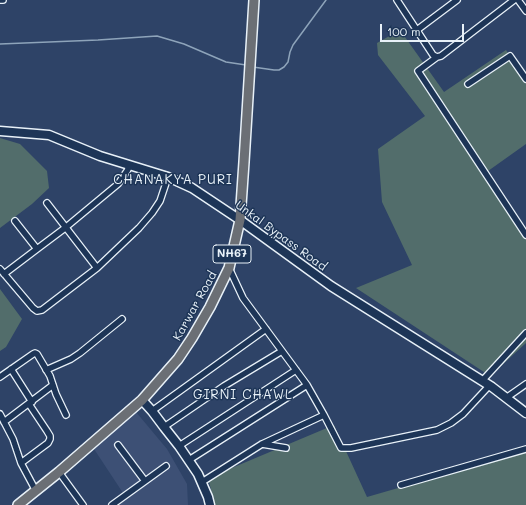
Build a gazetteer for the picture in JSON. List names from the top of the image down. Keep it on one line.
{"streets":{"highway":["NH67","Karwar Road"],"main road":["Unkal Bypass Road"]},"crossings":[["Unkal Bypass Road","Karwar Road"]],"districts":["CHANAKYA PURI","GIRNI CHAWL"],"scale_bar":"100 m"}
